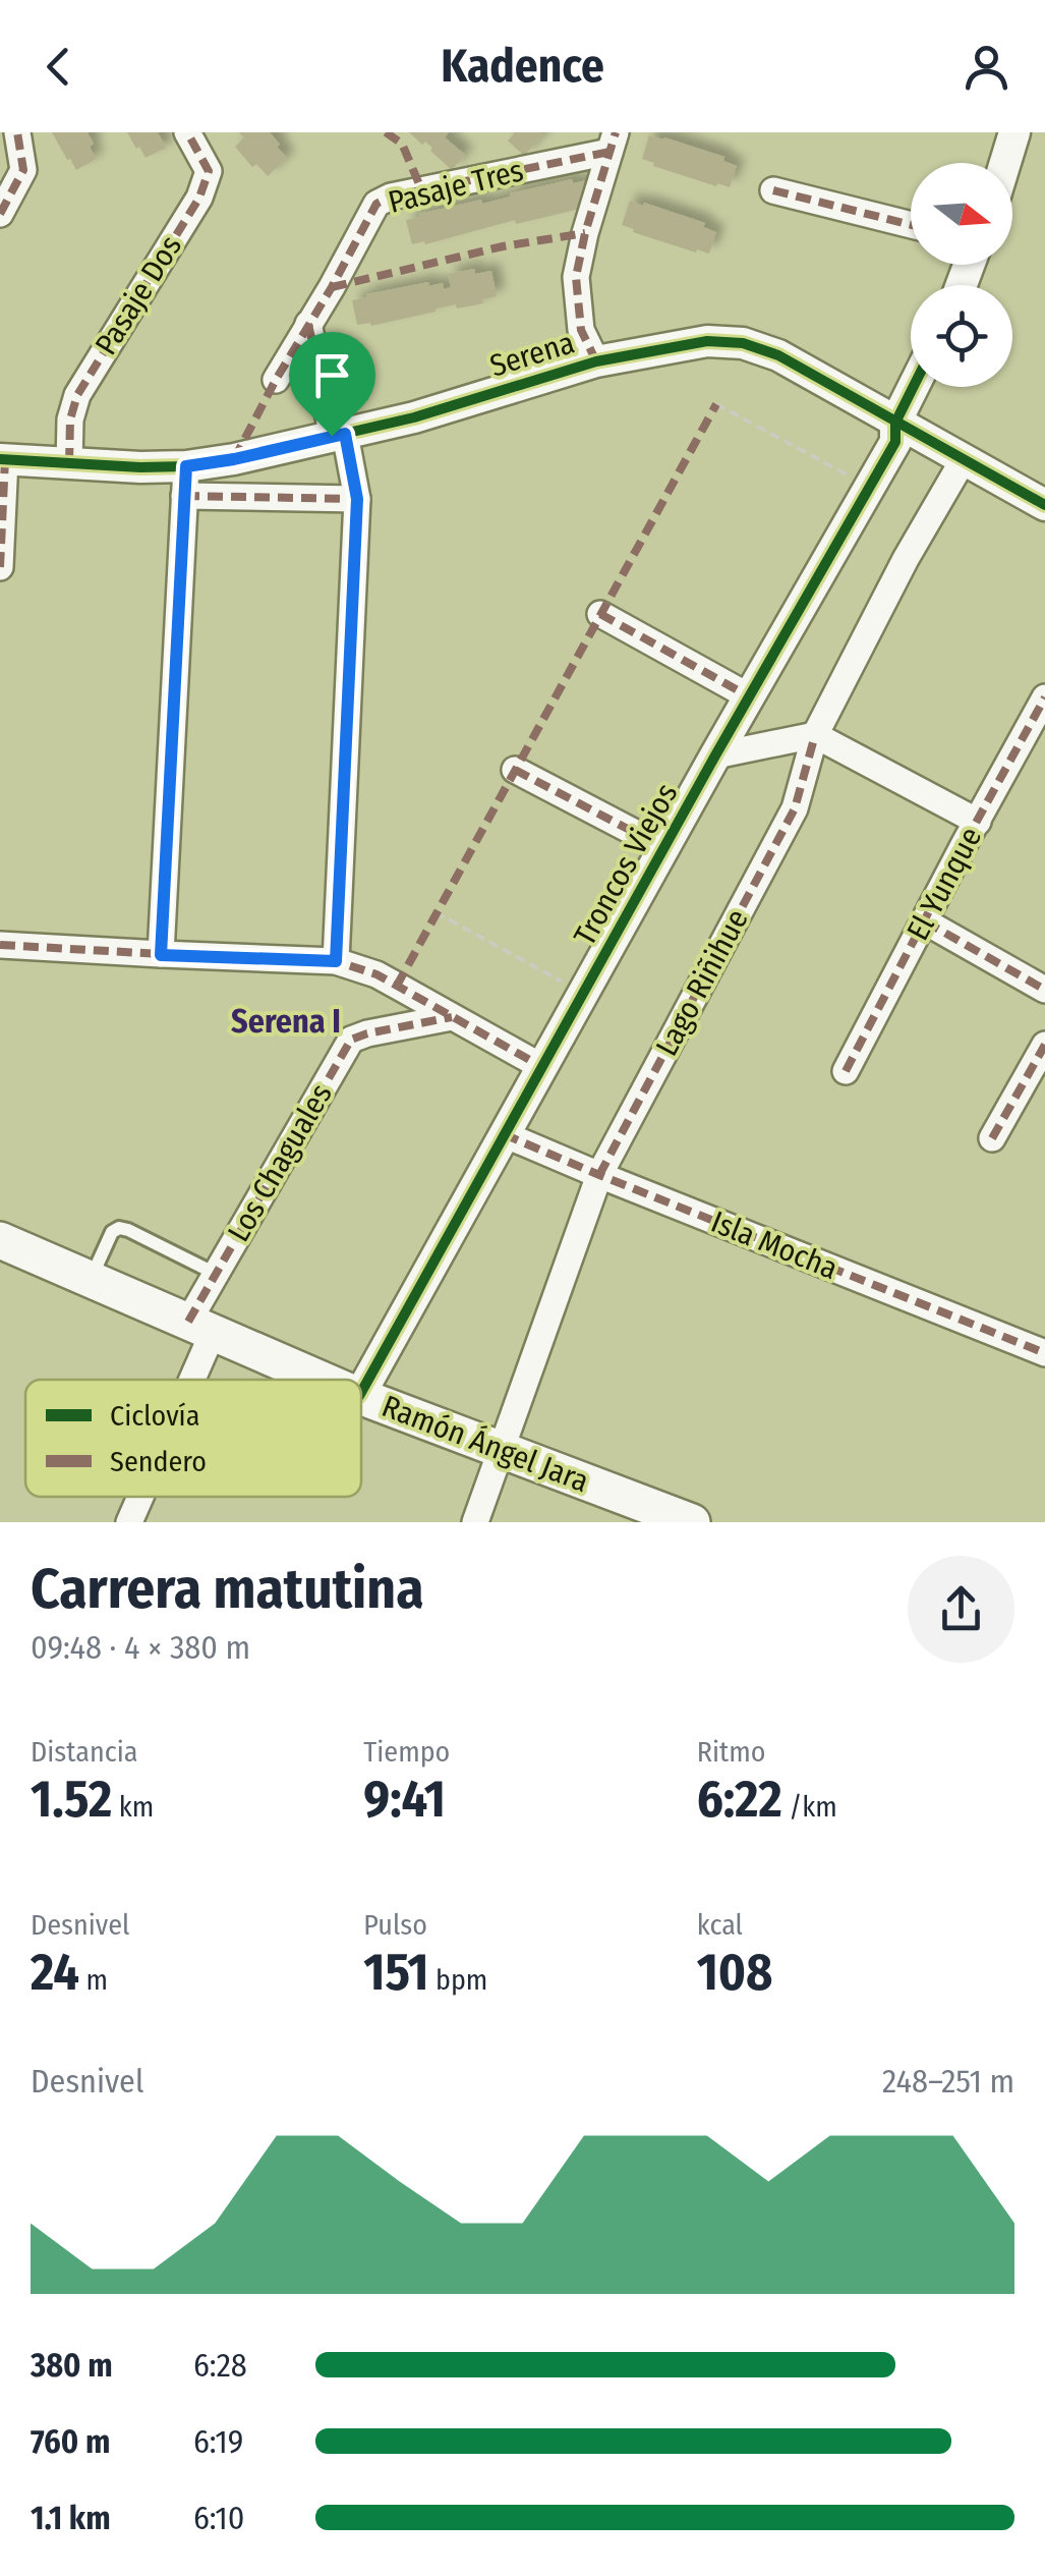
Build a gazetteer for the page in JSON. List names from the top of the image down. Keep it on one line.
{"streets":{"main road":["Ramón Ángel Jara"],"street":["Pasaje Tres","Pasaje Dos","Serena","Troncos Viejos","El Yunque","Lago Riñihue","Los Chaguales","Isla Mocha"]},"crossings":[["Pasaje Dos","Serena"],["Serena","Troncos Viejos"],["Serena","Lago Riñihue"],["Troncos Viejos","Isla Mocha"],["Lago Riñihue","Isla Mocha"],["Lago Riñihue","Ramón Ángel Jara"],["Los Chaguales","Ramón Ángel Jara"]],"districts":["Serena I"],"legend":["Ciclovía","Sendero"],"north":"right","page":{"header":"Kadence","heading":["Carrera matutina","09:48 · 4 × 380 m"],"stats":[["Distancia","1.52 km"],["Tiempo","9:41"],["Ritmo","6:22 /km"],["Desnivel","24 m"],["Pulso","151 bpm"],["kcal","108"]],"chart":["Desnivel","248–251 m"],"list":[{"name":"380 m","note":"6:28"},{"name":"760 m","note":"6:19"},{"name":"1.1 km","note":"6:10"}]}}
